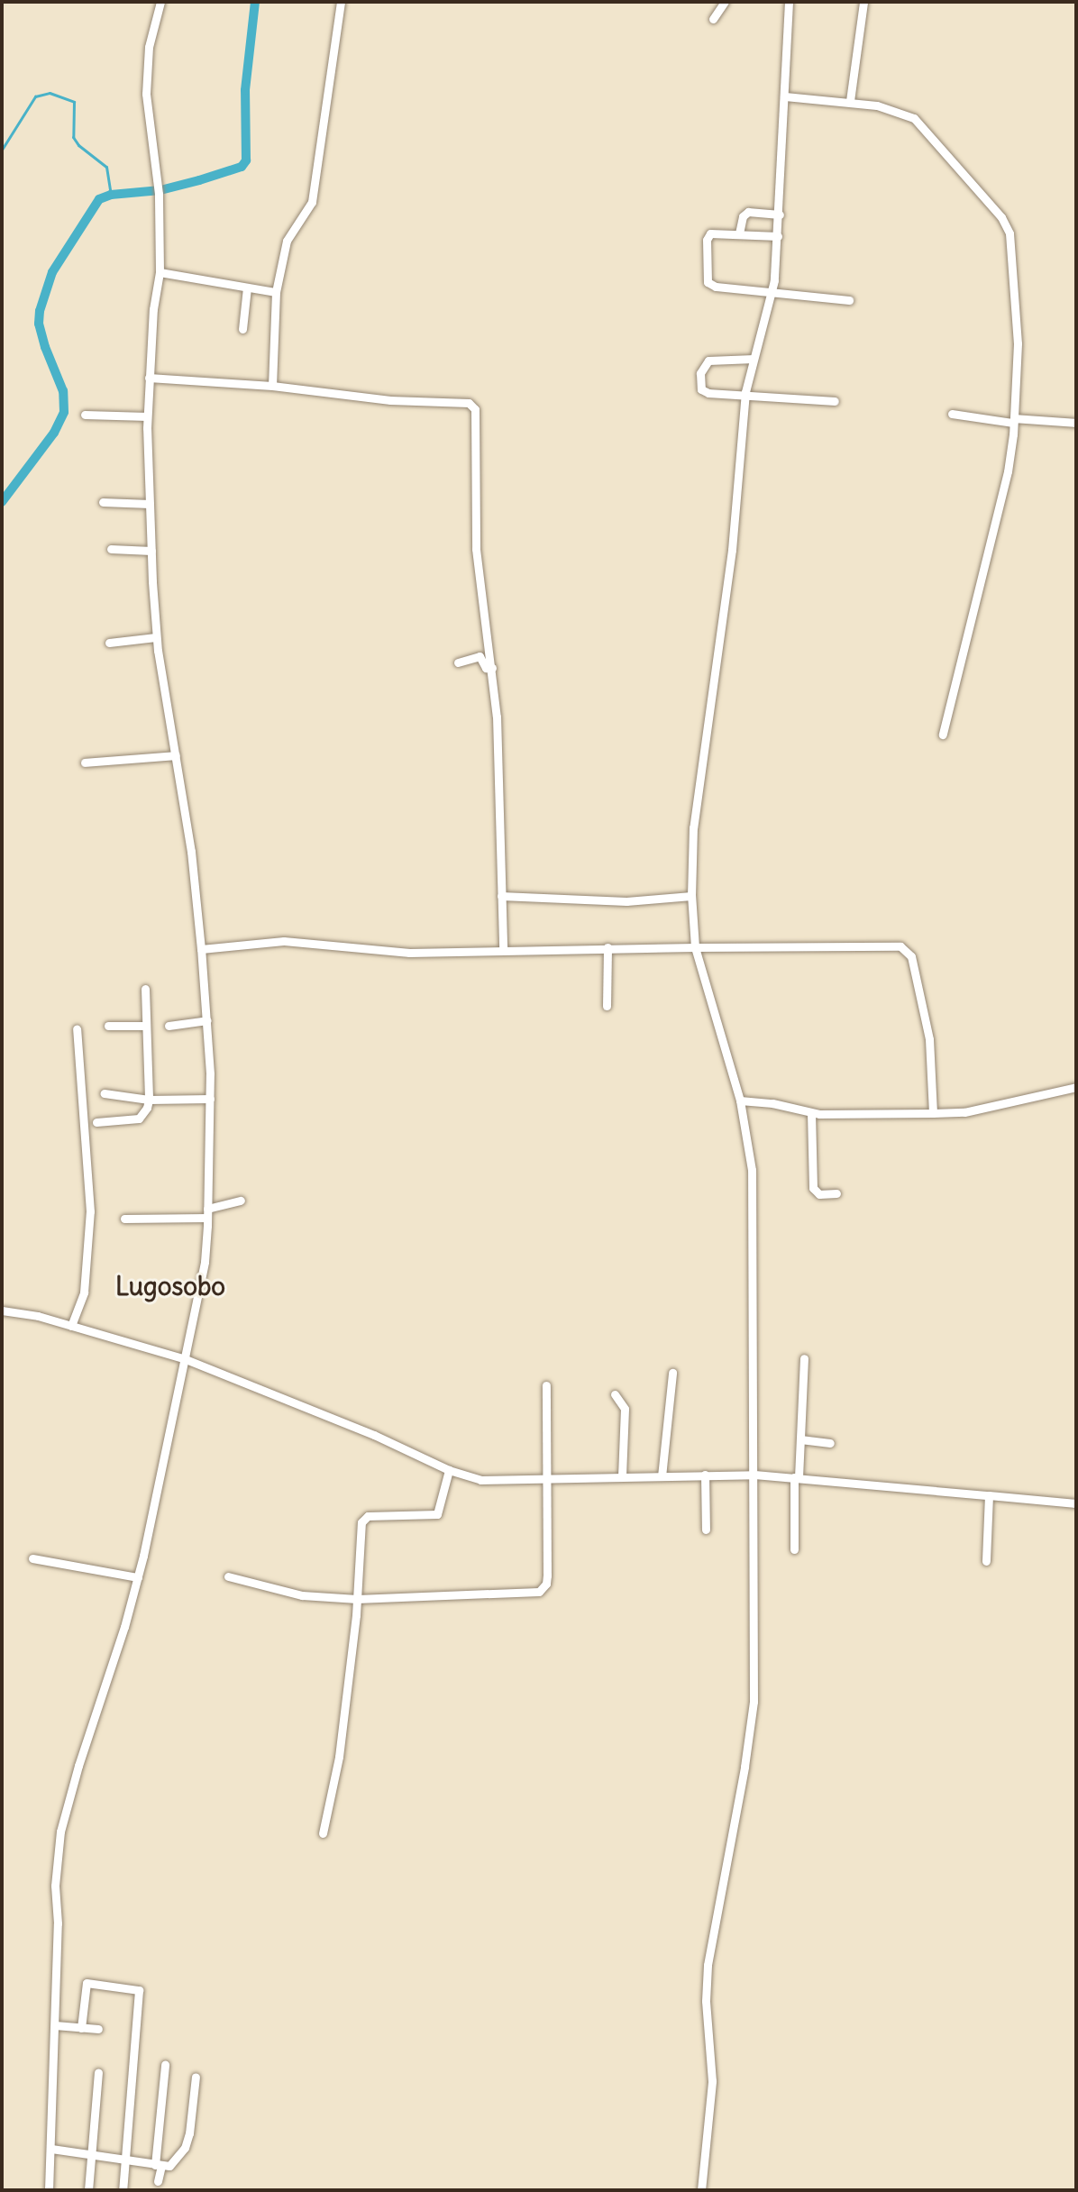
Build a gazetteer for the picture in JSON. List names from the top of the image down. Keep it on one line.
{"districts":["Lugosobo"]}
